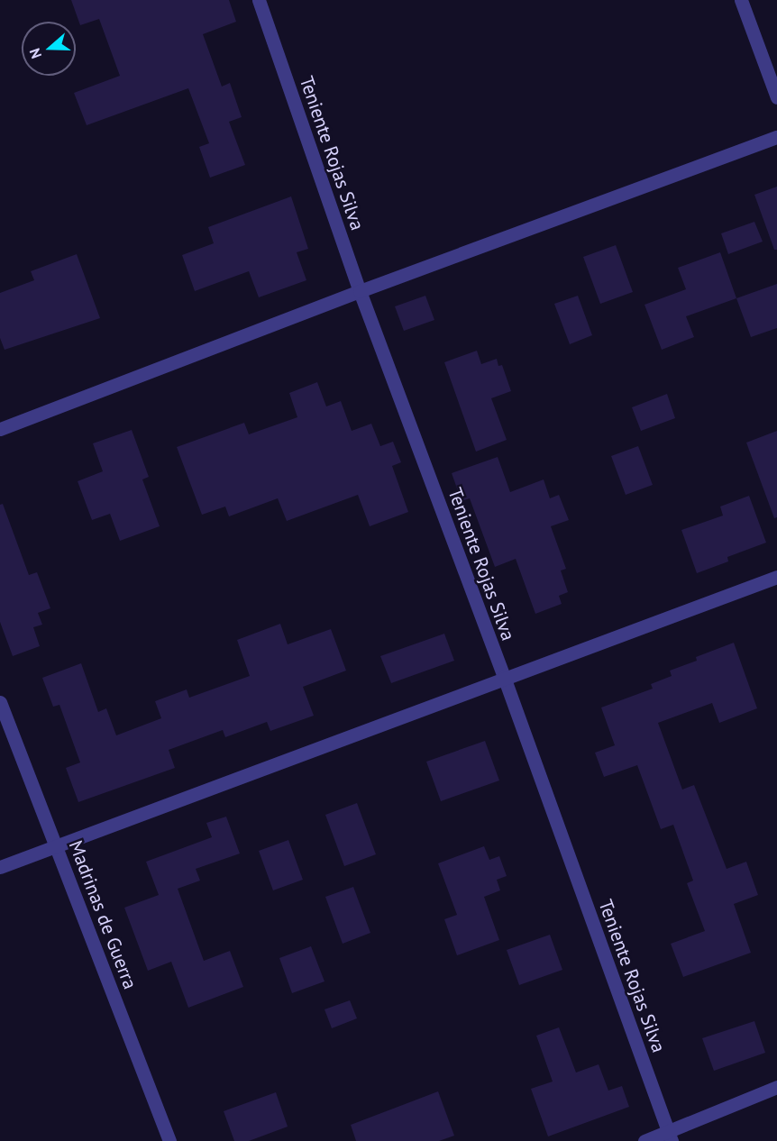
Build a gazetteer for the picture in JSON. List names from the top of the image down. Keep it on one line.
{"streets":{"street":["Teniente Rojas Silva","Madrinas de Guerra"]},"north":"left"}
